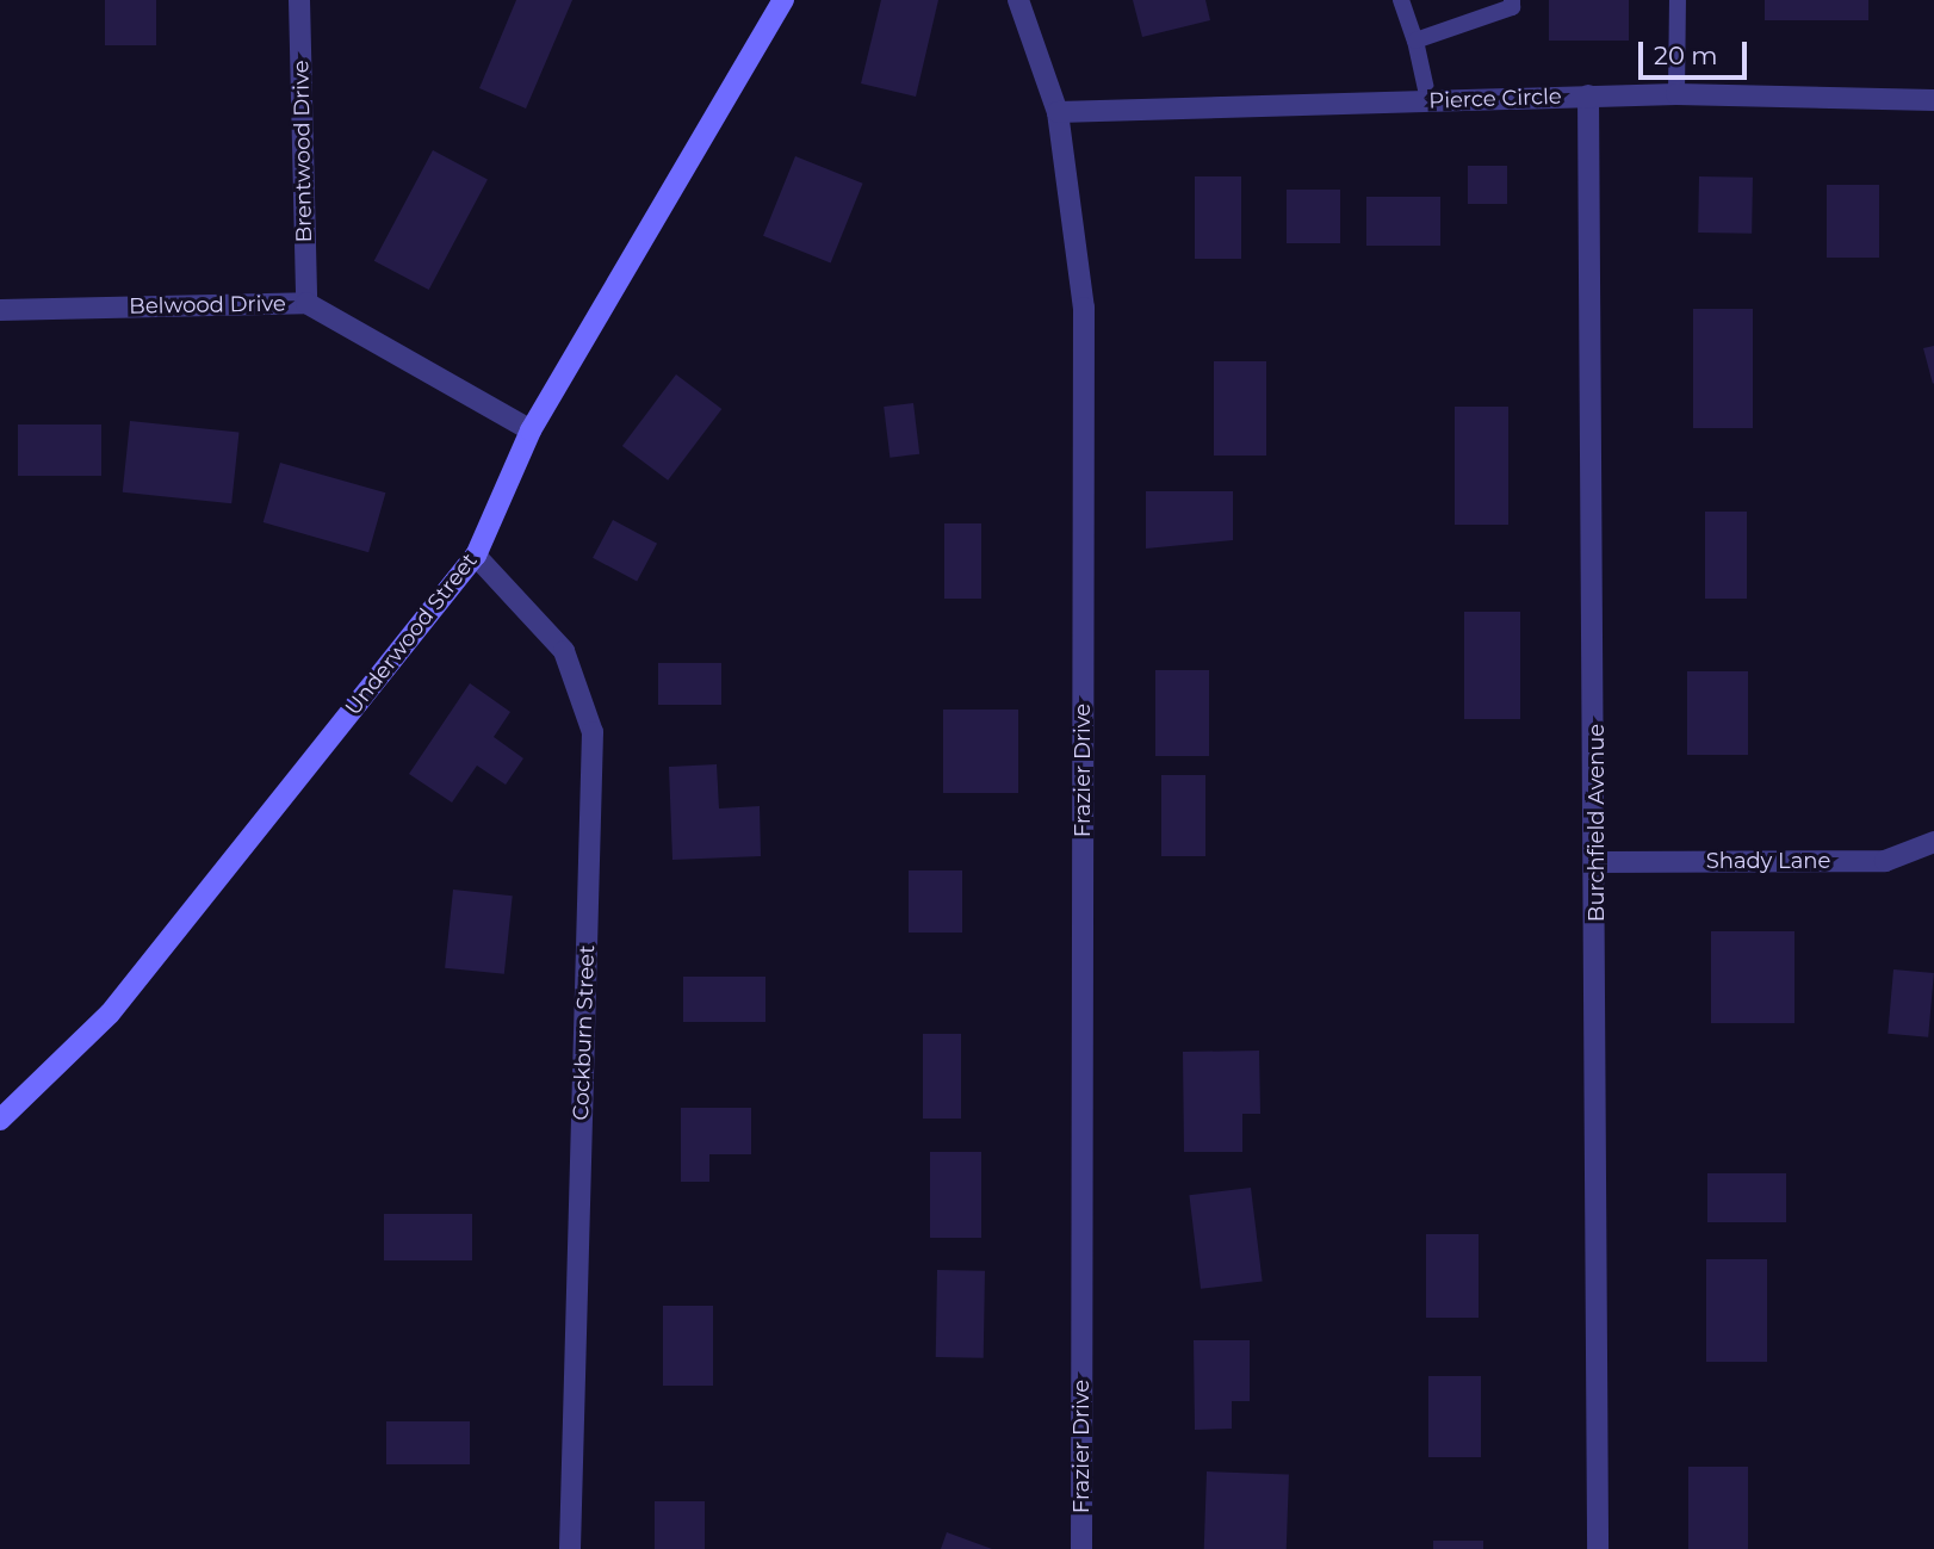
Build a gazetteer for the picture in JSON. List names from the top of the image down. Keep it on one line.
{"streets":{"street":["Pierce Circle","Brentwood Drive","Belwood Drive","Underwood Street","Frazier Drive","Burchfield Avenue","Shady Lane","Cockburn Street"]},"crossings":[["Pierce Circle","Frazier Drive"],["Pierce Circle","Burchfield Avenue"],["Brentwood Drive","Belwood Drive"],["Belwood Drive","Underwood Street"],["Underwood Street","Cockburn Street"],["Burchfield Avenue","Shady Lane"]],"scale_bar":"20 m"}
